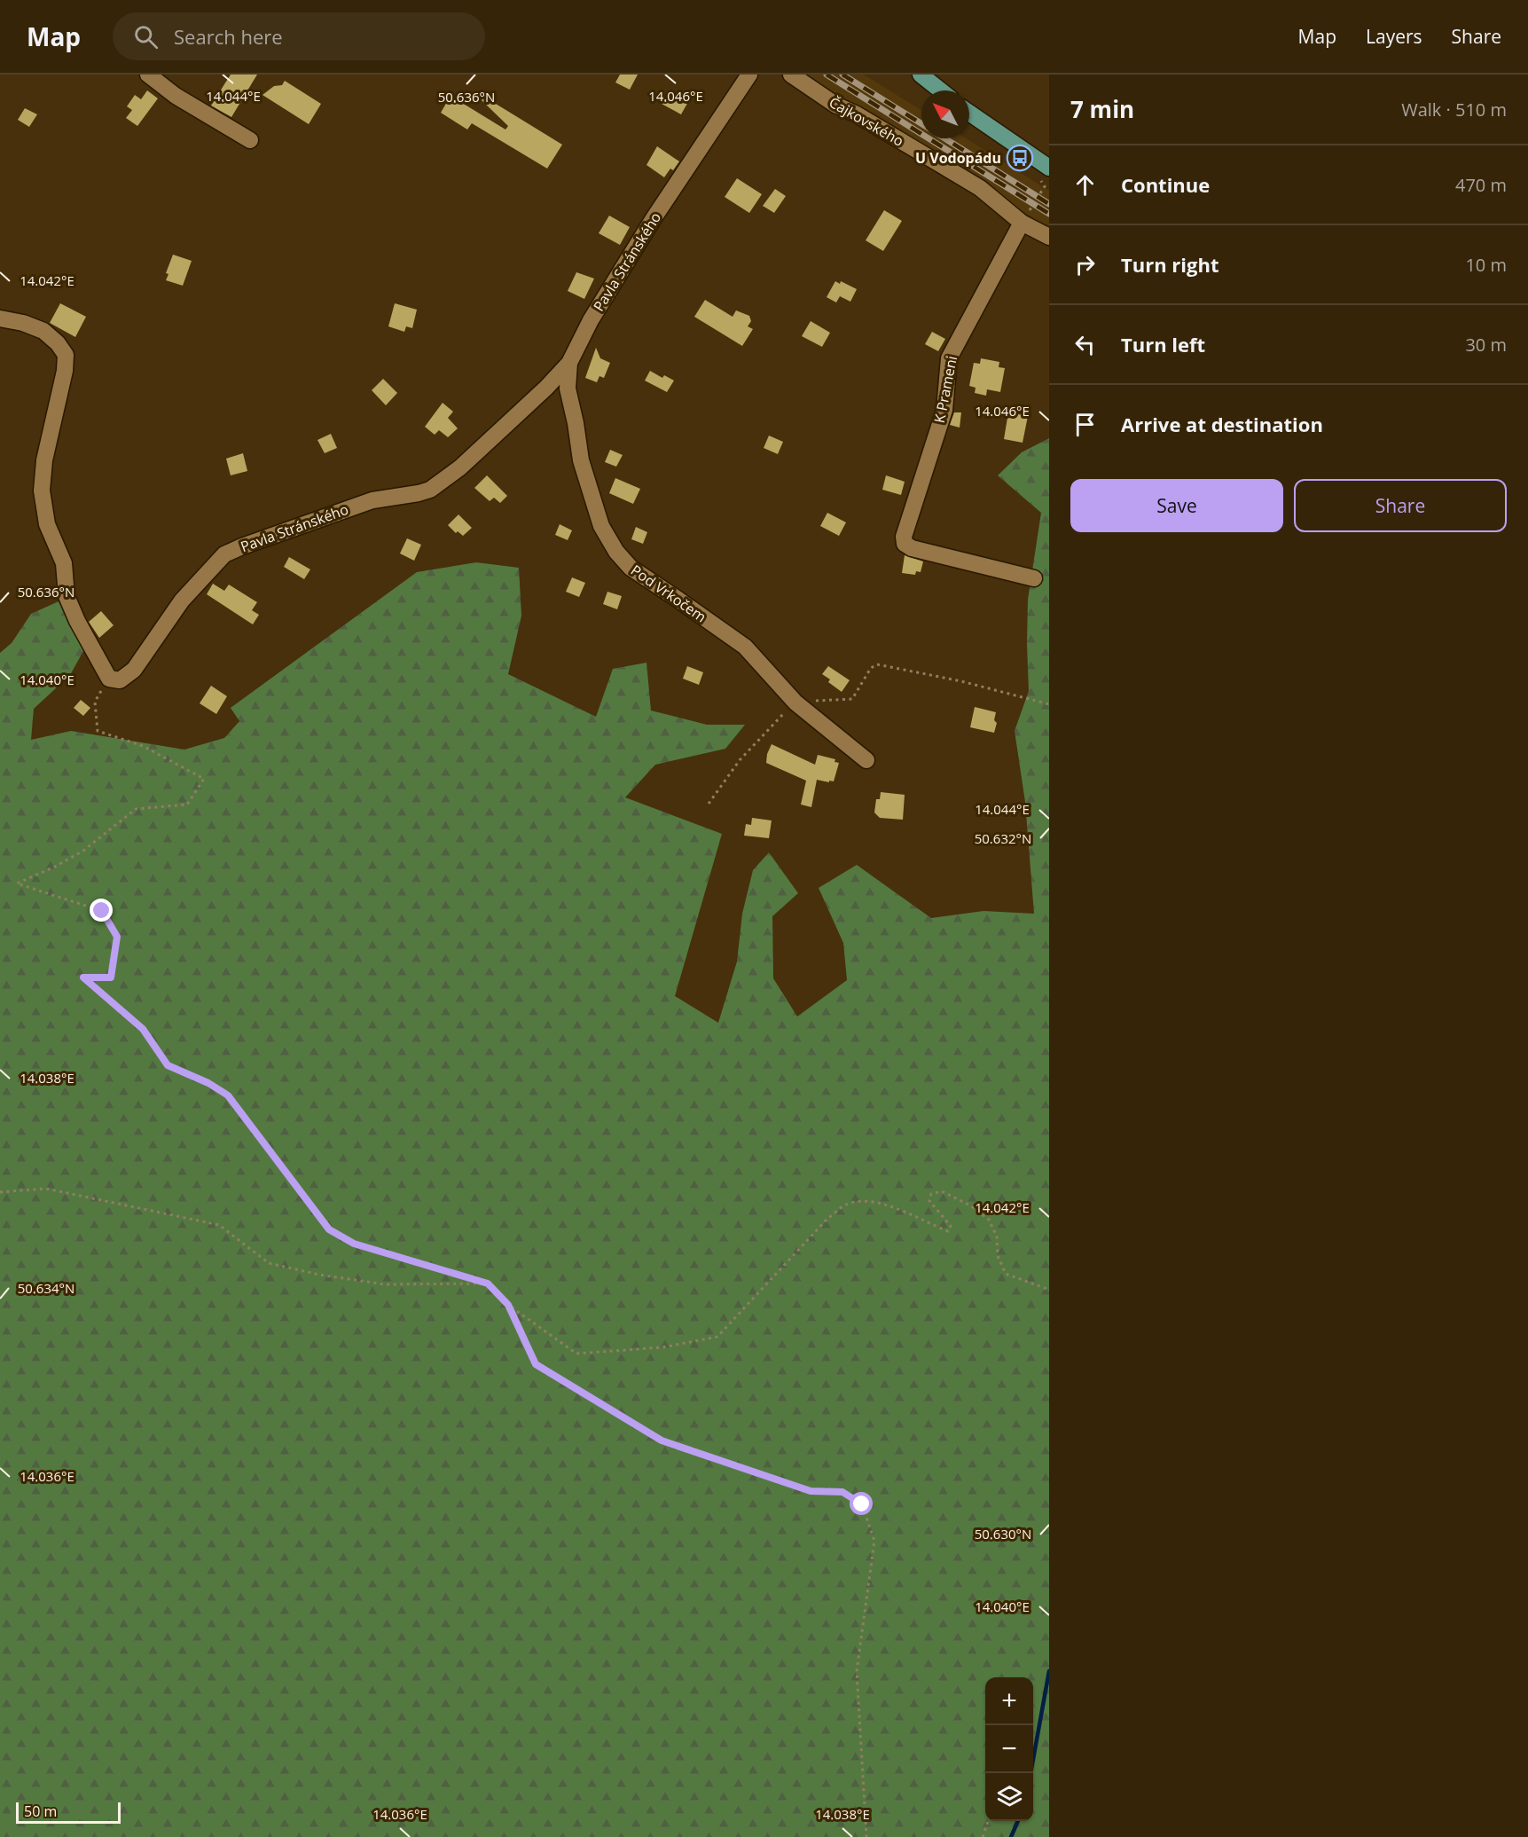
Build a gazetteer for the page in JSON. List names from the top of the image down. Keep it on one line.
{"streets":{"street":["Čajkovského","Pavla Stránského","K Prameni","Pod Vrkočem"]},"crossings":[["Čajkovského","K Prameni"],["Pavla Stránského","Pod Vrkočem"]],"places":{"bus stop":["U Vodopádu"]},"scale_bar":"50 m","north":"top left","page":{"header":"Map","search":"Search here","nav":["Map","Layers","Share"],"heading":["7 min","Walk · 510 m"],"list":[["Continue","470 m"],["Turn right","10 m"],["Turn left","30 m"],"Arrive at destination"],"buttons":["Save","Share"],"map_buttons":["+","−"],"scale":"50 m"},"coordinates":["14.044°E","14.046°E","50.636°N","14.042°E","14.040°E","50.632°N","14.038°E","50.634°N","14.036°E","50.630°N"]}
